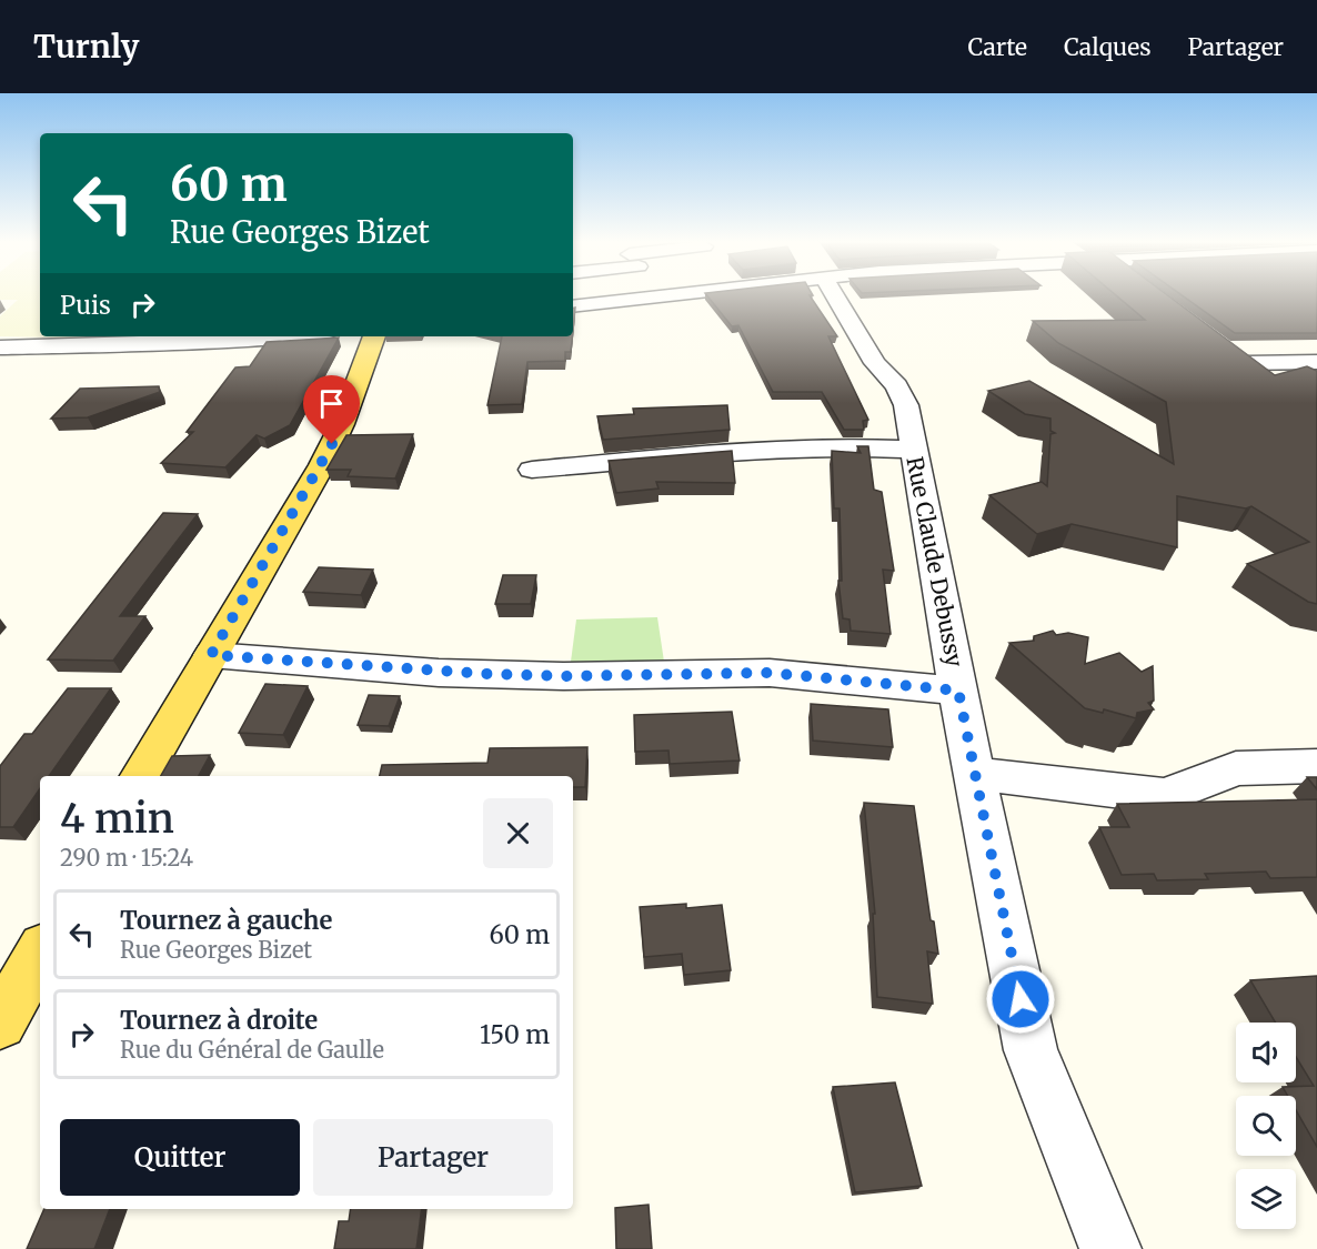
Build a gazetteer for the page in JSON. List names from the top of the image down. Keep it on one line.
{"streets":{"street":["Rue Claude Debussy"]},"page":{"header":"Turnly","nav":["Carte","Calques","Partager"],"turn":["60 m","Rue Georges Bizet"],"then":"Puis","heading":["4 min","290 m · 15:24"],"list":[{"name":"Tournez à gauche","note":"Rue Georges Bizet","value":"60 m"},{"name":"Tournez à droite","note":"Rue du Général de Gaulle","value":"150 m"}],"buttons":["Quitter","Partager"]}}
